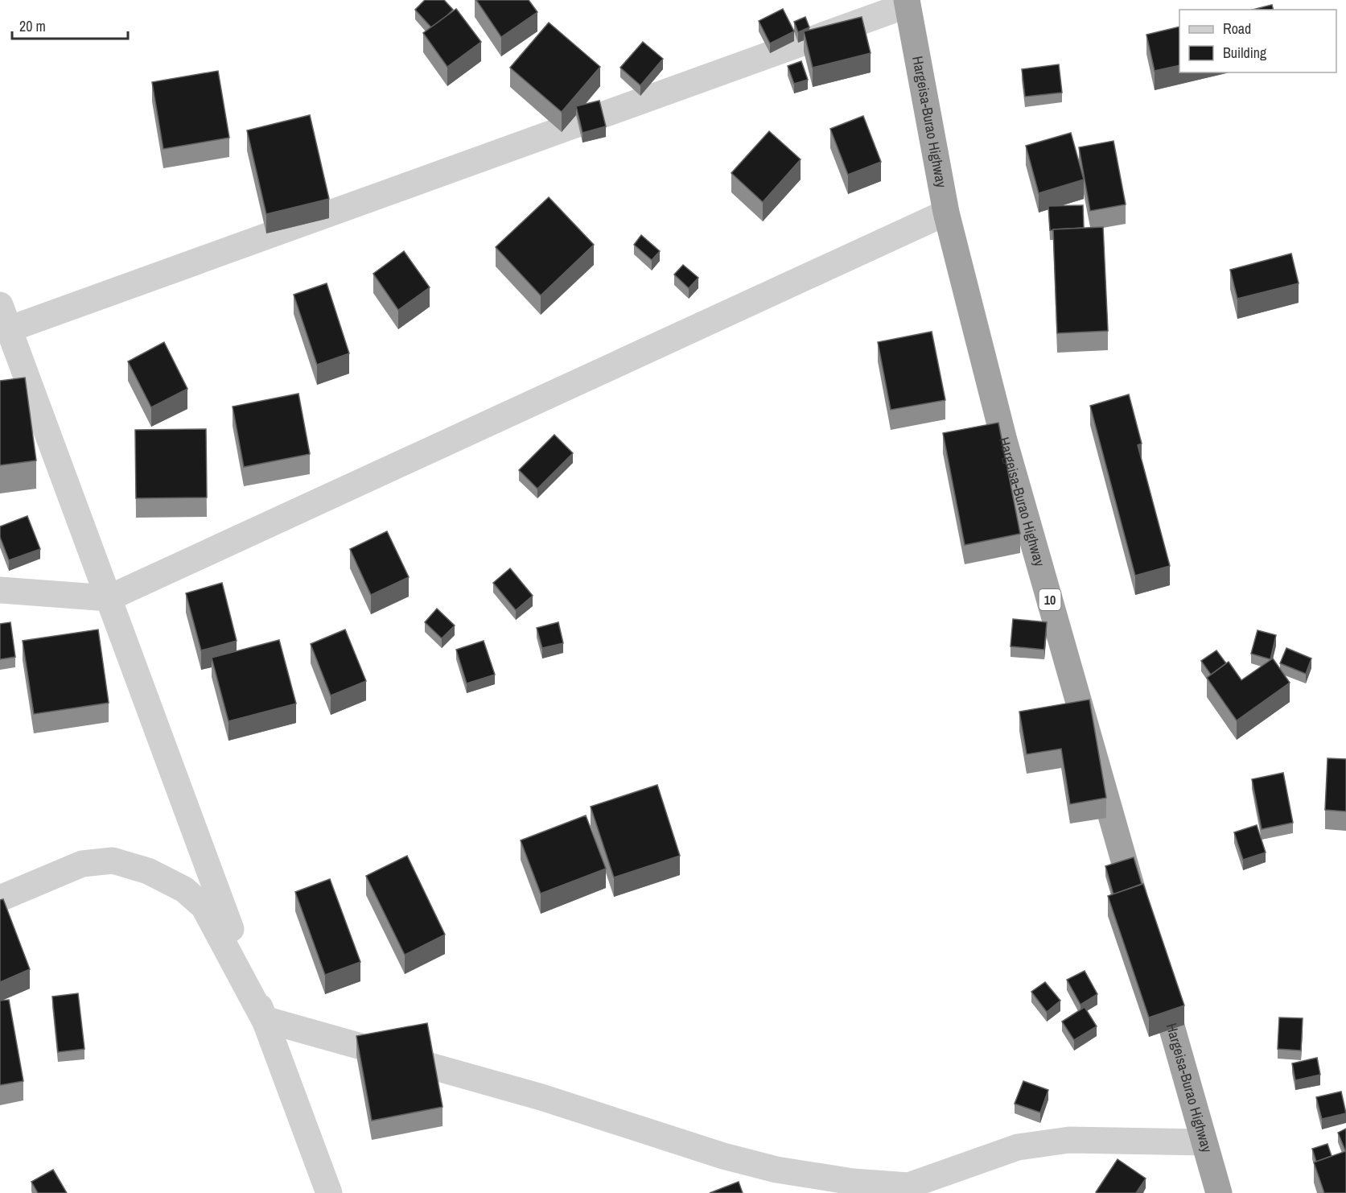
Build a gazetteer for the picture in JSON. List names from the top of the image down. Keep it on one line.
{"streets":{"highway":["Hargeisa-Burao Highway","10"]},"legend":["Road","Building"],"scale_bar":"20 m"}
